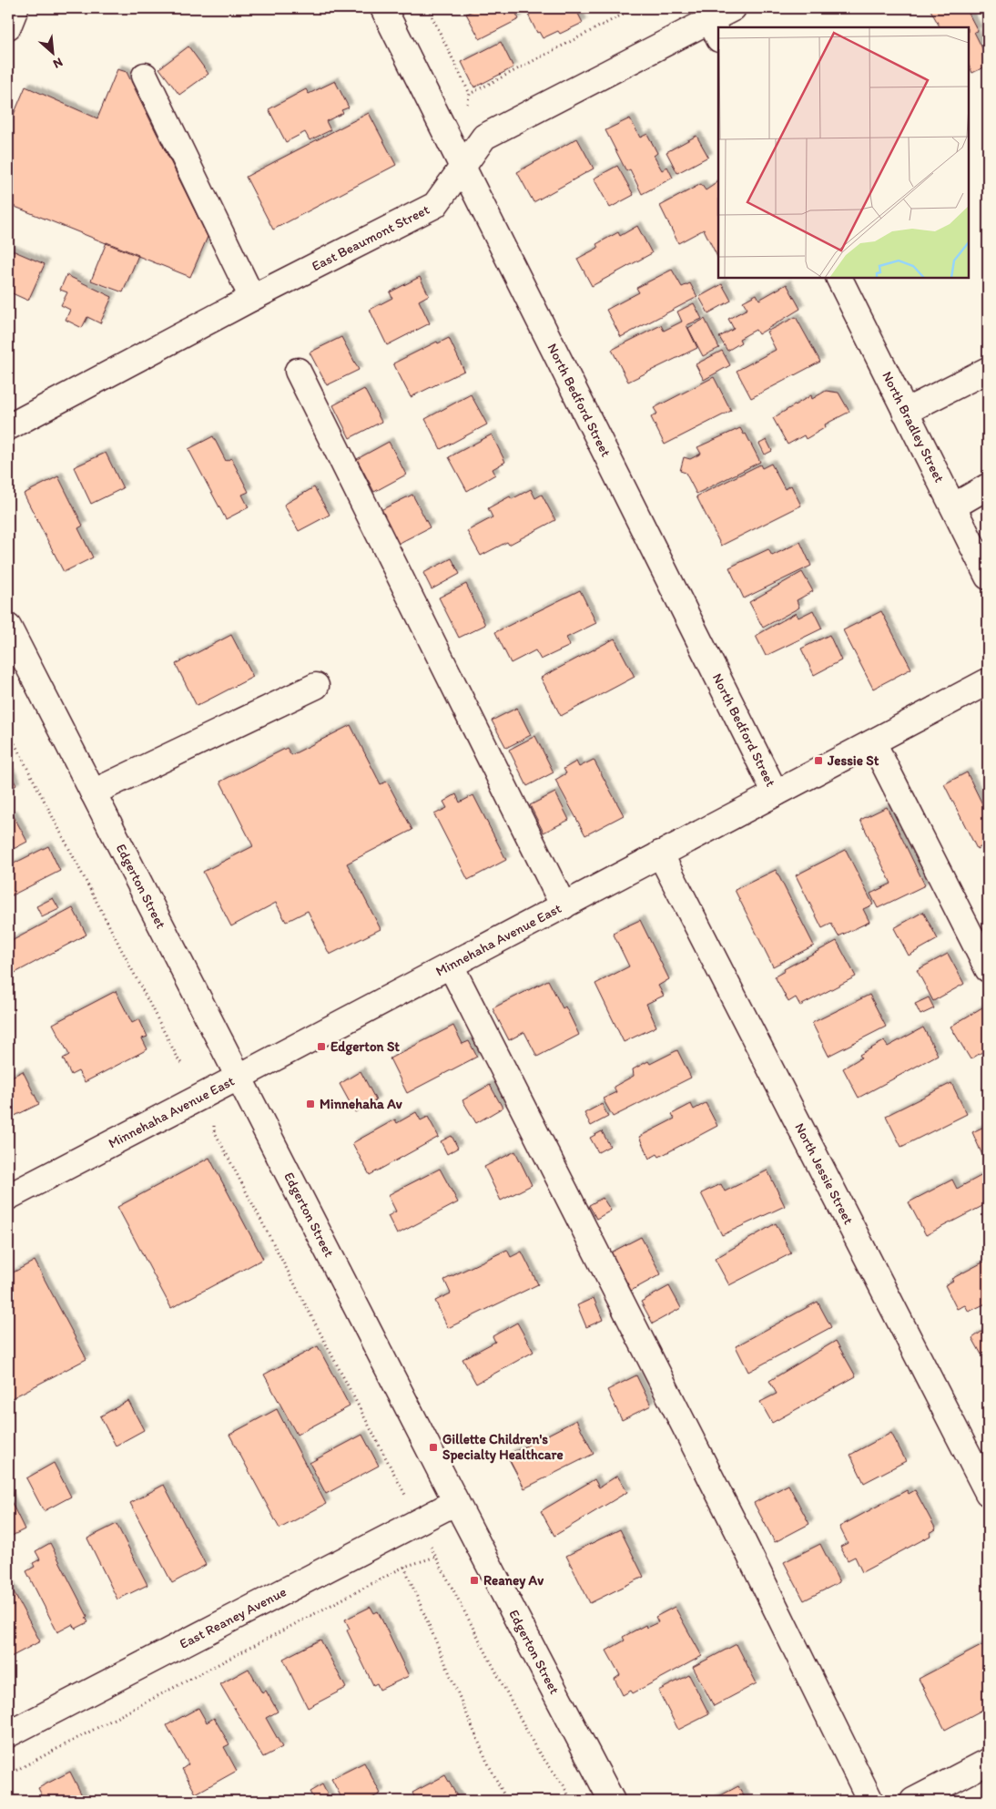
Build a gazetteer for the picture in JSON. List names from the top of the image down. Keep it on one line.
{"streets":{"street":["East Beaumont Street","North Bedford Street","North Bradley Street","Edgerton Street","Minnehaha Avenue East","North Jessie Street","East Reaney Avenue"]},"crossings":[["East Beaumont Street","North Bedford Street"],["North Bedford Street","Minnehaha Avenue East"],["Edgerton Street","Minnehaha Avenue East"],["Edgerton Street","East Reaney Avenue"],["Minnehaha Avenue East","North Jessie Street"]],"places":{"transit":["Jessie St","Edgerton St","Minnehaha Av","Gillette Children's Specialty Healthcare","Reaney Av"]},"north":"bottom right"}
